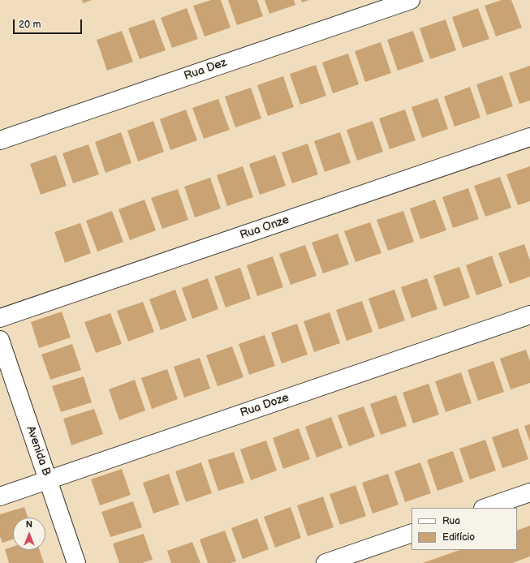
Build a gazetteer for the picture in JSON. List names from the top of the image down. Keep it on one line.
{"streets":{"street":["Rua Dez","Rua Onze","Rua Doze","Avenida B"]},"crossings":[["Rua Doze","Avenida B"]],"legend":["Rua","Edifício"],"scale_bar":"20 m","north":"top"}
